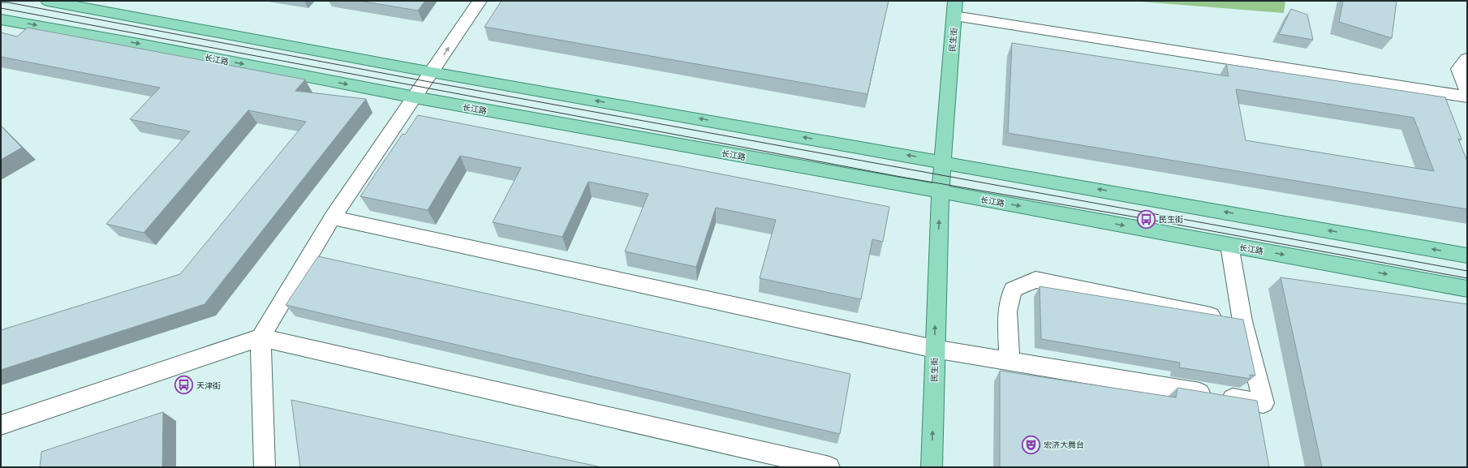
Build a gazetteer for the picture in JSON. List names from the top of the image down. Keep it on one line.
{"streets":{"main road":["民生街","长江路"]},"crossings":[["民生街","长江路"]],"one_way":["民生街"],"places":{"bus stop":["民生街","天津街"],"theatre":["宏济大舞台"]}}
